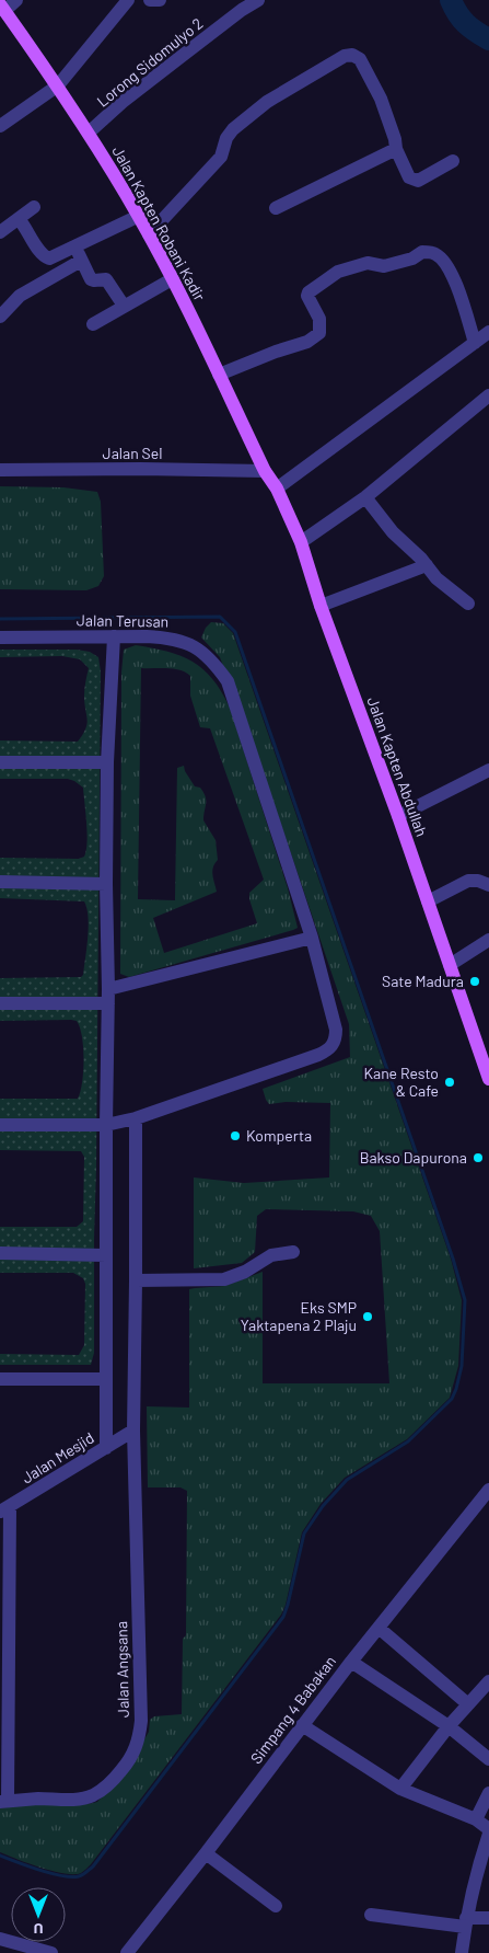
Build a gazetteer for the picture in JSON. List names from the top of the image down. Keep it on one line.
{"streets":{"main road":["Jalan Kapten Robani Kadir","Jalan Kapten Abdullah"],"street":["Lorong Sidomulyo 2","Jalan Sel","Jalan Terusan","Jalan Mesjid","Jalan Angsana","Simpang 4 Babakan"]},"crossings":[["Lorong Sidomulyo 2","Jalan Kapten Robani Kadir"],["Jalan Kapten Robani Kadir","Jalan Sel"],["Jalan Kapten Robani Kadir","Jalan Kapten Abdullah"],["Jalan Sel","Jalan Kapten Abdullah"],["Jalan Mesjid","Jalan Angsana"]],"places":["Sate Madura","Kane Resto & Cafe","Komperta","Bakso Dapurona","Eks SMP Yaktapena 2 Plaju"],"north":"bottom"}
